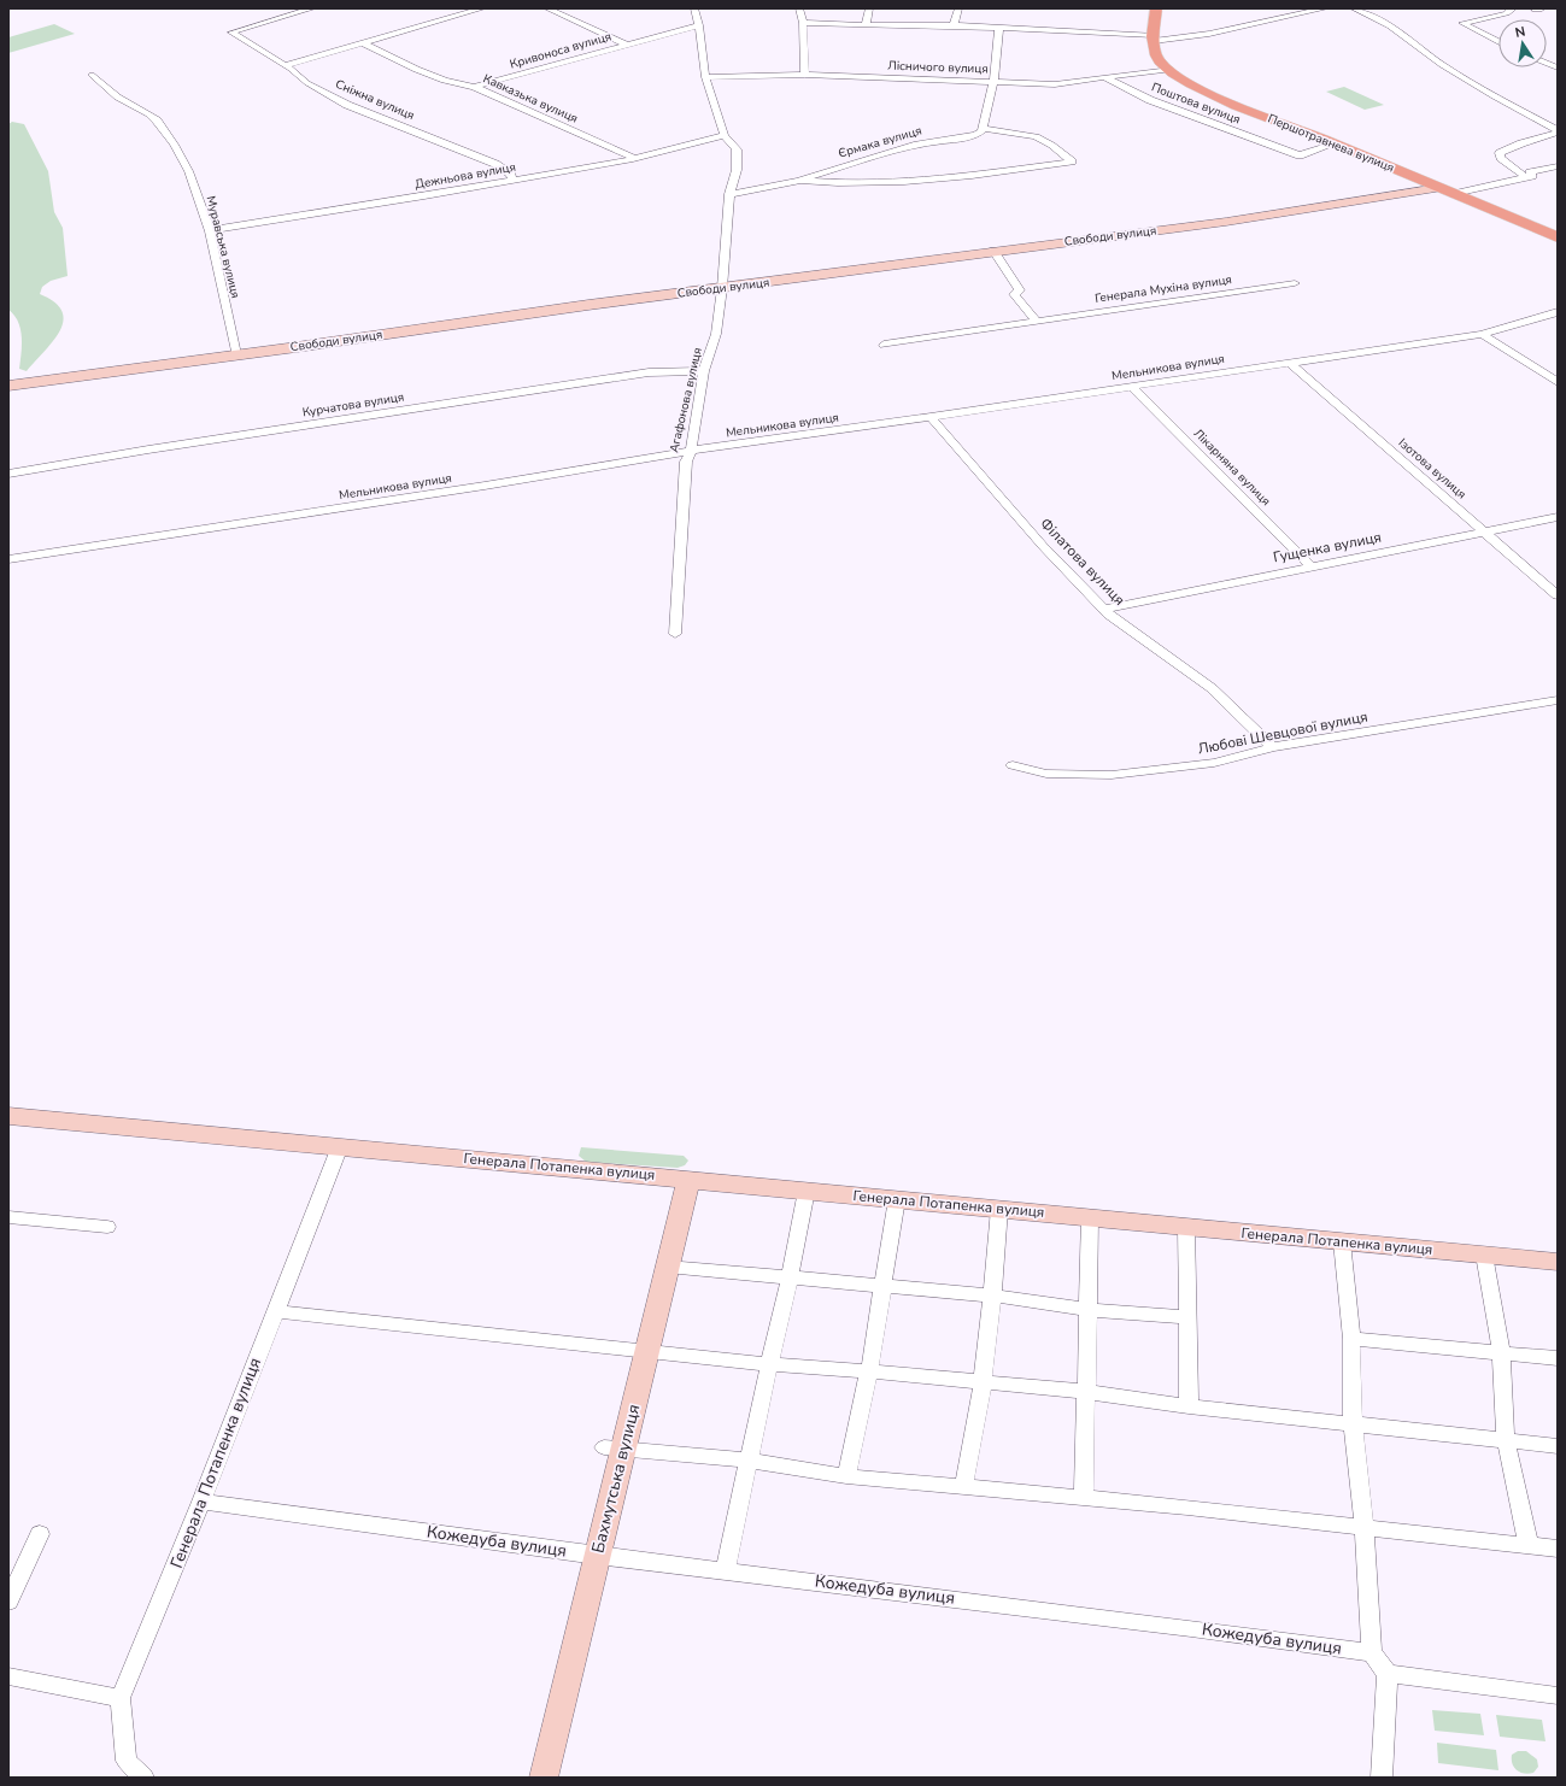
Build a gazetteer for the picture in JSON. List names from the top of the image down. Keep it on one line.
{"streets":{"main road":["Першотравнева вулиця"],"street":["Кривоноса вулиця","Лісничого вулиця","Кавказька вулиця","Сніжна вулиця","Поштова вулиця","Єрмака вулиця","Дежньова вулиця","Свободи вулиця","Муравська вулиця","Генерала Мухіна вулиця","Мельникова вулиця","Агафонова вулиця","Курчатова вулиця","Лікарняна вулиця","Ізотова вулиця","Гущенка вулиця","Філатова вулиця","Любові Шевцової вулиця","Генерала Потапенка вулиця","Бахмутська вулиця","Кожедуба вулиця"]},"crossings":[["Кривоноса вулиця","Кавказька вулиця"],["Кривоноса вулиця","Агафонова вулиця"],["Лісничого вулиця","Поштова вулиця"],["Лісничого вулиця","Першотравнева вулиця"],["Лісничого вулиця","Агафонова вулиця"],["Кавказька вулиця","Дежньова вулиця"],["Сніжна вулиця","Дежньова вулиця"],["Поштова вулиця","Першотравнева вулиця"],["Єрмака вулиця","Агафонова вулиця"],["Першотравнева вулиця","Свободи вулиця"],["Дежньова вулиця","Муравська вулиця"],["Дежньова вулиця","Агафонова вулиця"],["Свободи вулиця","Муравська вулиця"],["Свободи вулиця","Агафонова вулиця"],["Мельникова вулиця","Агафонова вулиця"],["Мельникова вулиця","Лікарняна вулиця"],["Мельникова вулиця","Ізотова вулиця"],["Мельникова вулиця","Філатова вулиця"],["Агафонова вулиця","Курчатова вулиця"],["Лікарняна вулиця","Гущенка вулиця"],["Ізотова вулиця","Гущенка вулиця"],["Гущенка вулиця","Філатова вулиця"],["Філатова вулиця","Любові Шевцової вулиця"],["Генерала Потапенка вулиця","Бахмутська вулиця"],["Генерала Потапенка вулиця","Кожедуба вулиця"],["Бахмутська вулиця","Кожедуба вулиця"]],"north":"top"}
